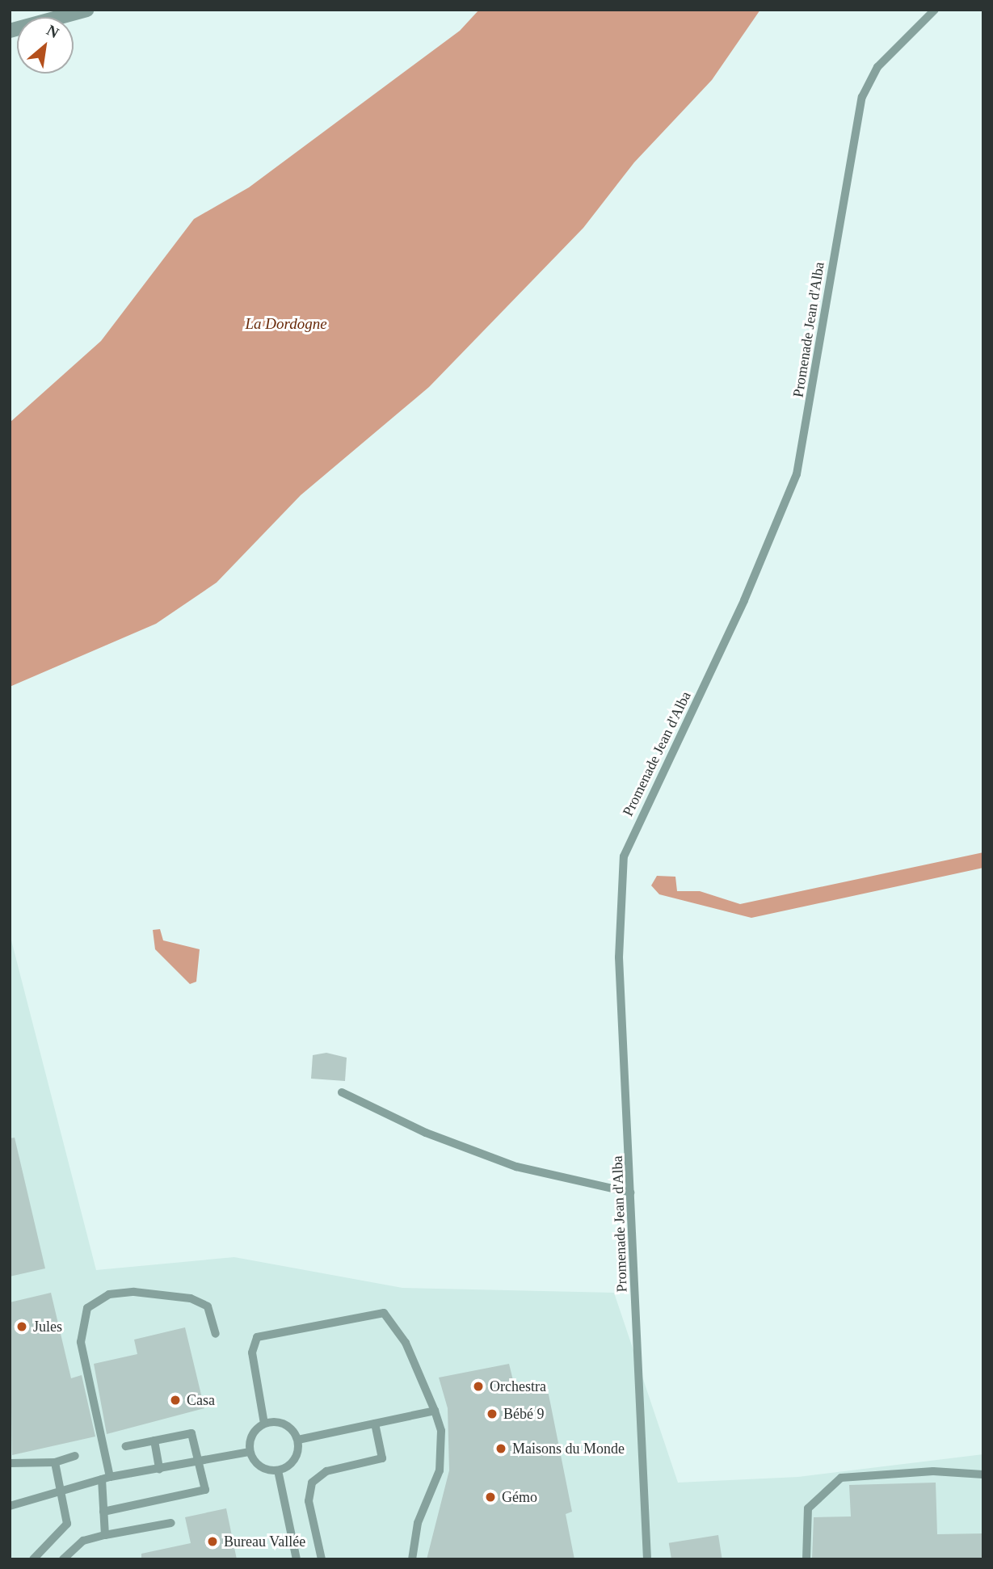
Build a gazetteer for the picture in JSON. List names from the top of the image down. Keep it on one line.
{"streets":{"lane":["Promenade Jean d'Alba"]},"water":["La Dordogne"],"places":["Jules","Orchestra","Casa","Bébé 9","Maisons du Monde","Gémo","Bureau Vallée"],"north":"top right"}
